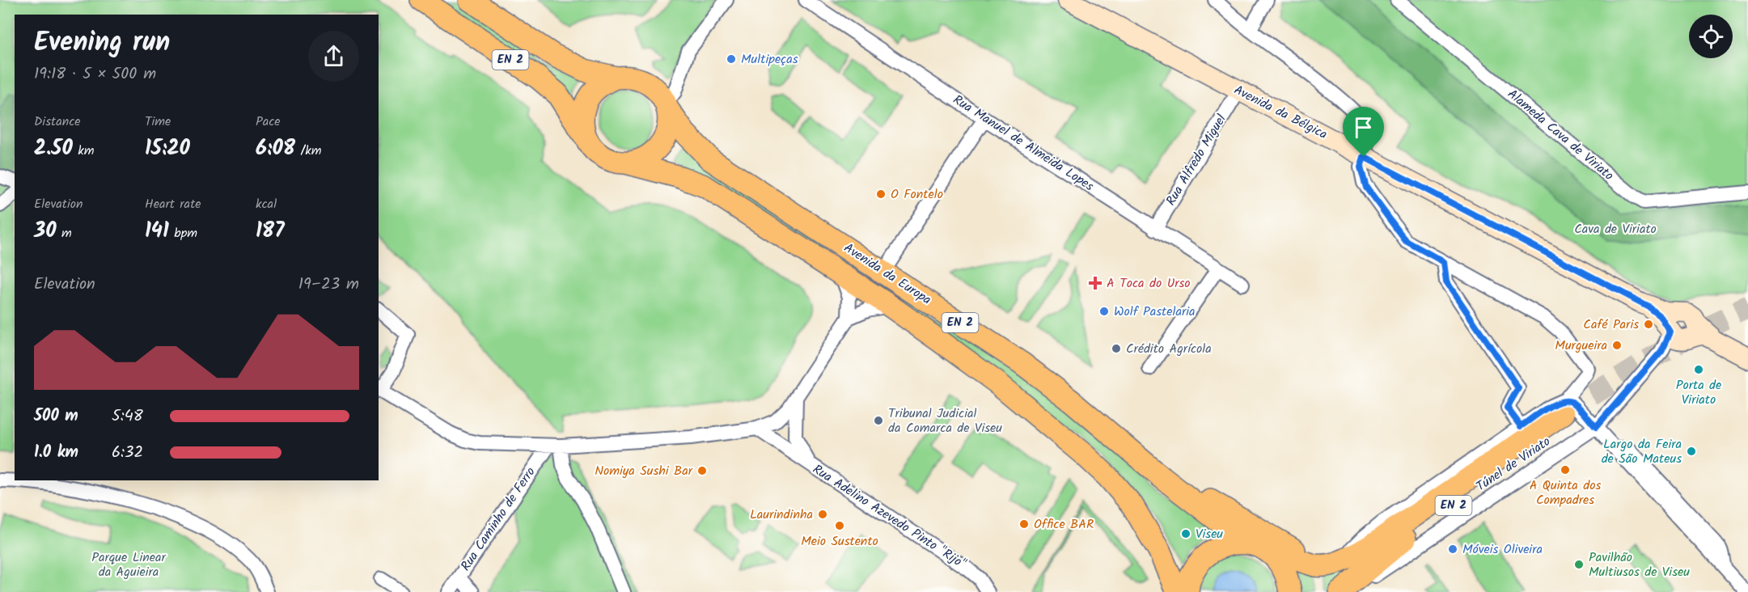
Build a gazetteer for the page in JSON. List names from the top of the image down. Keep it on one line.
{"streets":{"main road":["EN 2","Avenida da Bélgica","Avenida da Europa","Túnel de Viriato"],"street":["Alameda Cava de Viriato","Rua Manuel de Almeida Lopes","Rua Alfredo Miguel","Rua Adelino Azevedo Pinto \"Rijo\"","Rua Caminho de Ferro"]},"crossings":[["EN 2","Avenida da Europa"],["Avenida da Bélgica","Rua Alfredo Miguel"],["Rua Manuel de Almeida Lopes","Rua Alfredo Miguel"],["Avenida da Europa","Túnel de Viriato"]],"parks":["Cava de Viriato","Parque Linear da Aguieira"],"places":{"other":["Multipeças","O Fontelo","Wolf Pastelaria","Café Paris","Murgueira","Crédito Agrícola","Porta de Viriato","Tribunal Judicial da Comarca de Viseu","Largo da Feira de São Mateus","A Quinta dos Compadres","Nomiya Sushi Bar","Laurindinha","Office BAR","Meio Sustento","Viseu","Móveis Oliveira","Pavilhão Multiusos de Viseu"],"health":["A Toca do Urso"]},"page":{"heading":["Evening run","19:18 · 5 × 500 m"],"stats":[["Distance","2.50 km"],["Time","15:20"],["Pace","6:08 /km"],["Elevation","30 m"],["Heart rate","141 bpm"],["kcal","187"]],"chart":["Elevation","19–23 m"],"list":[{"name":"500 m","note":"5:48"},{"name":"1.0 km","note":"6:32"}]}}
